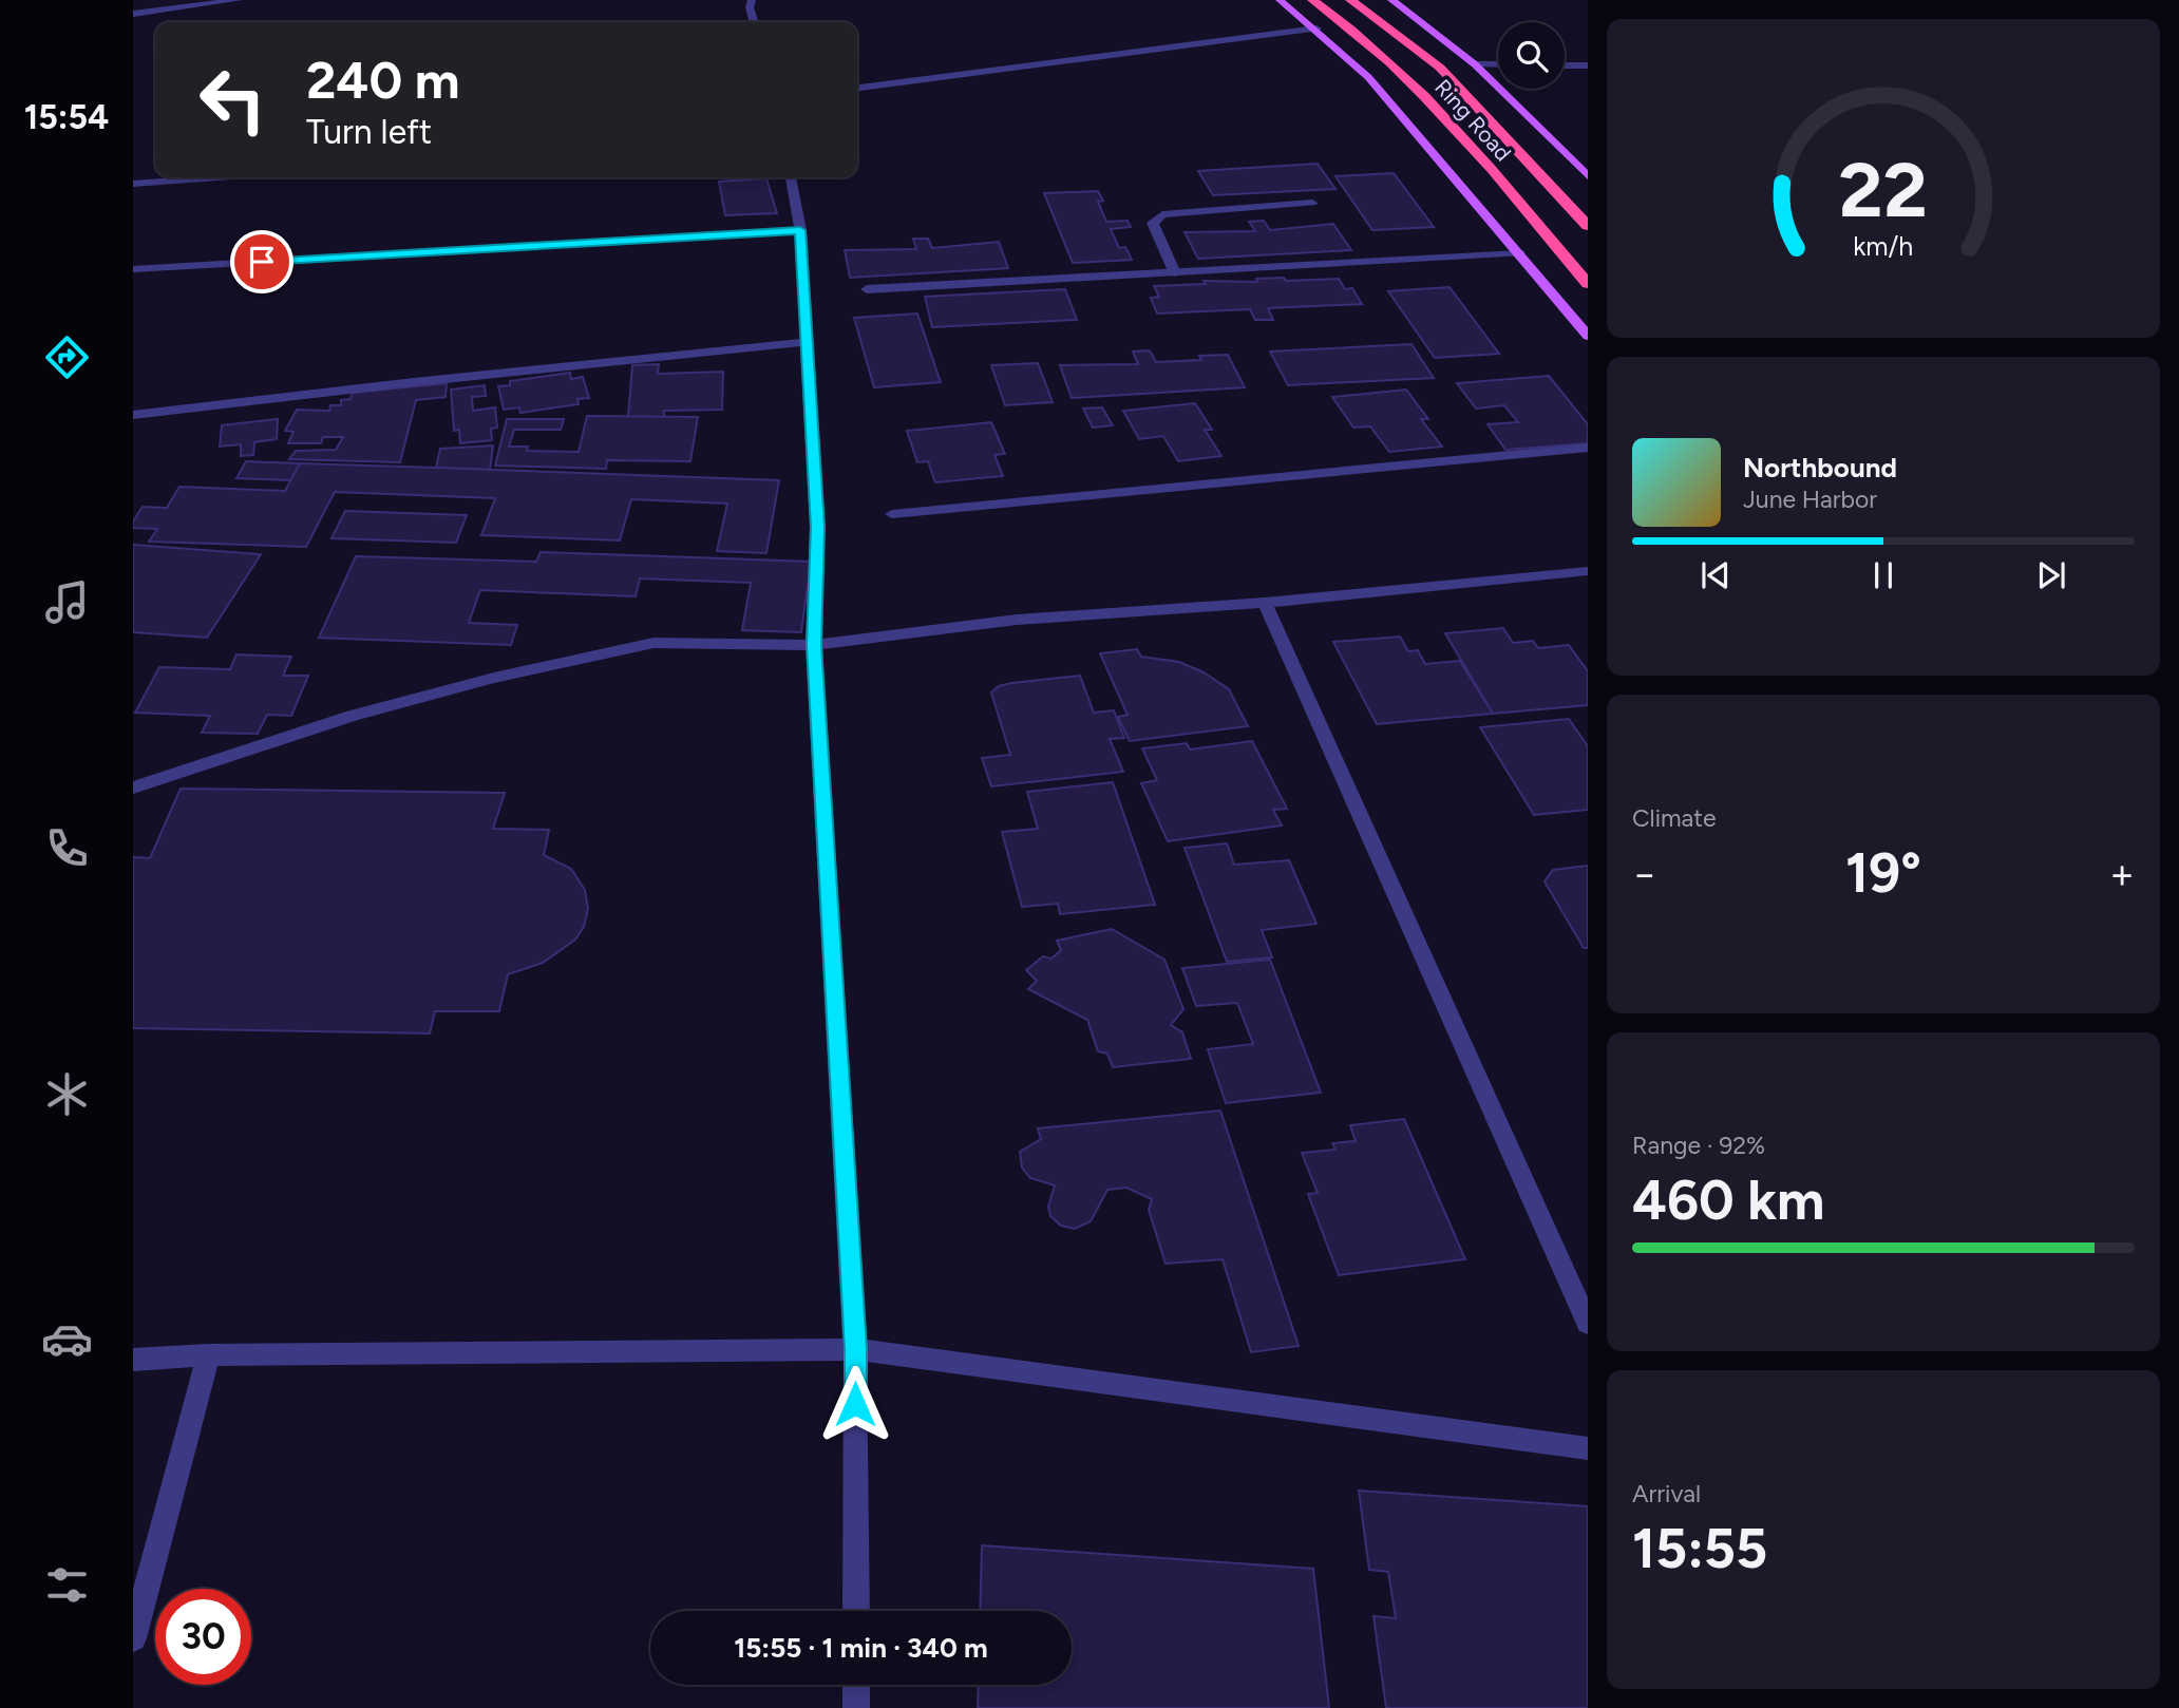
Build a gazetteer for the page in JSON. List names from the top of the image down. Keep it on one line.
{"streets":{"highway":["Ring Road"]},"page":{"tabs":"15:54","turn":["240 m","Turn left"],"song":["Northbound","June Harbor"],"tile":["Climate",["Range · 92%","460 km"],["Arrival","15:55"]],"heat":["−","19°","+"],"limit":"30","trip":"15:55 · 1 min · 340 m","gauge":["22","km/h"]}}
